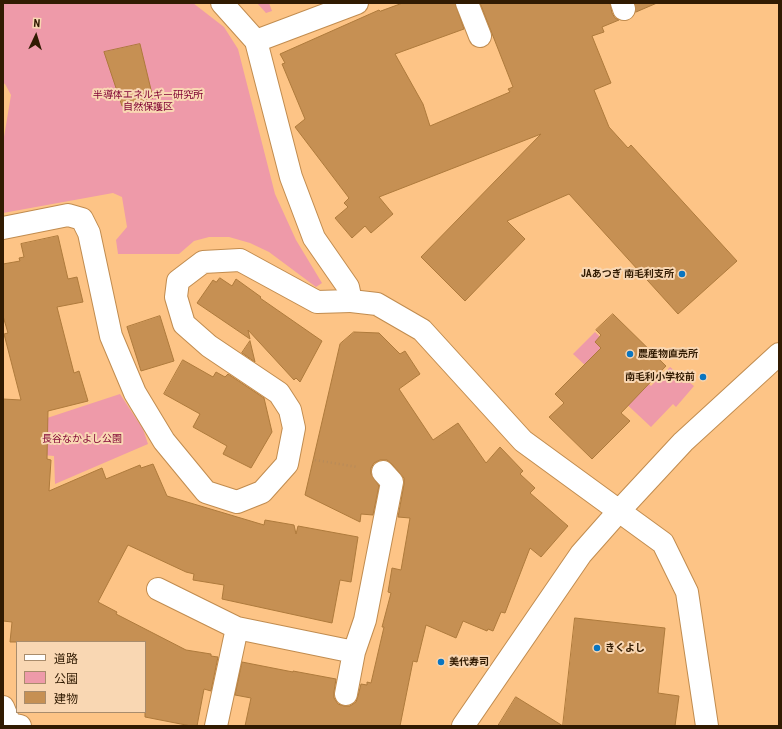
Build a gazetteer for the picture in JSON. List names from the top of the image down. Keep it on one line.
{"parks":["半導体エネルギー研究所 自然保護区","長谷なかよし公園"],"places":["JAあつぎ 南毛利支所","農産物直売所","南毛利小学校前","きくよし","美代寿司"],"legend":["道路","公園","建物"],"north":"top"}
